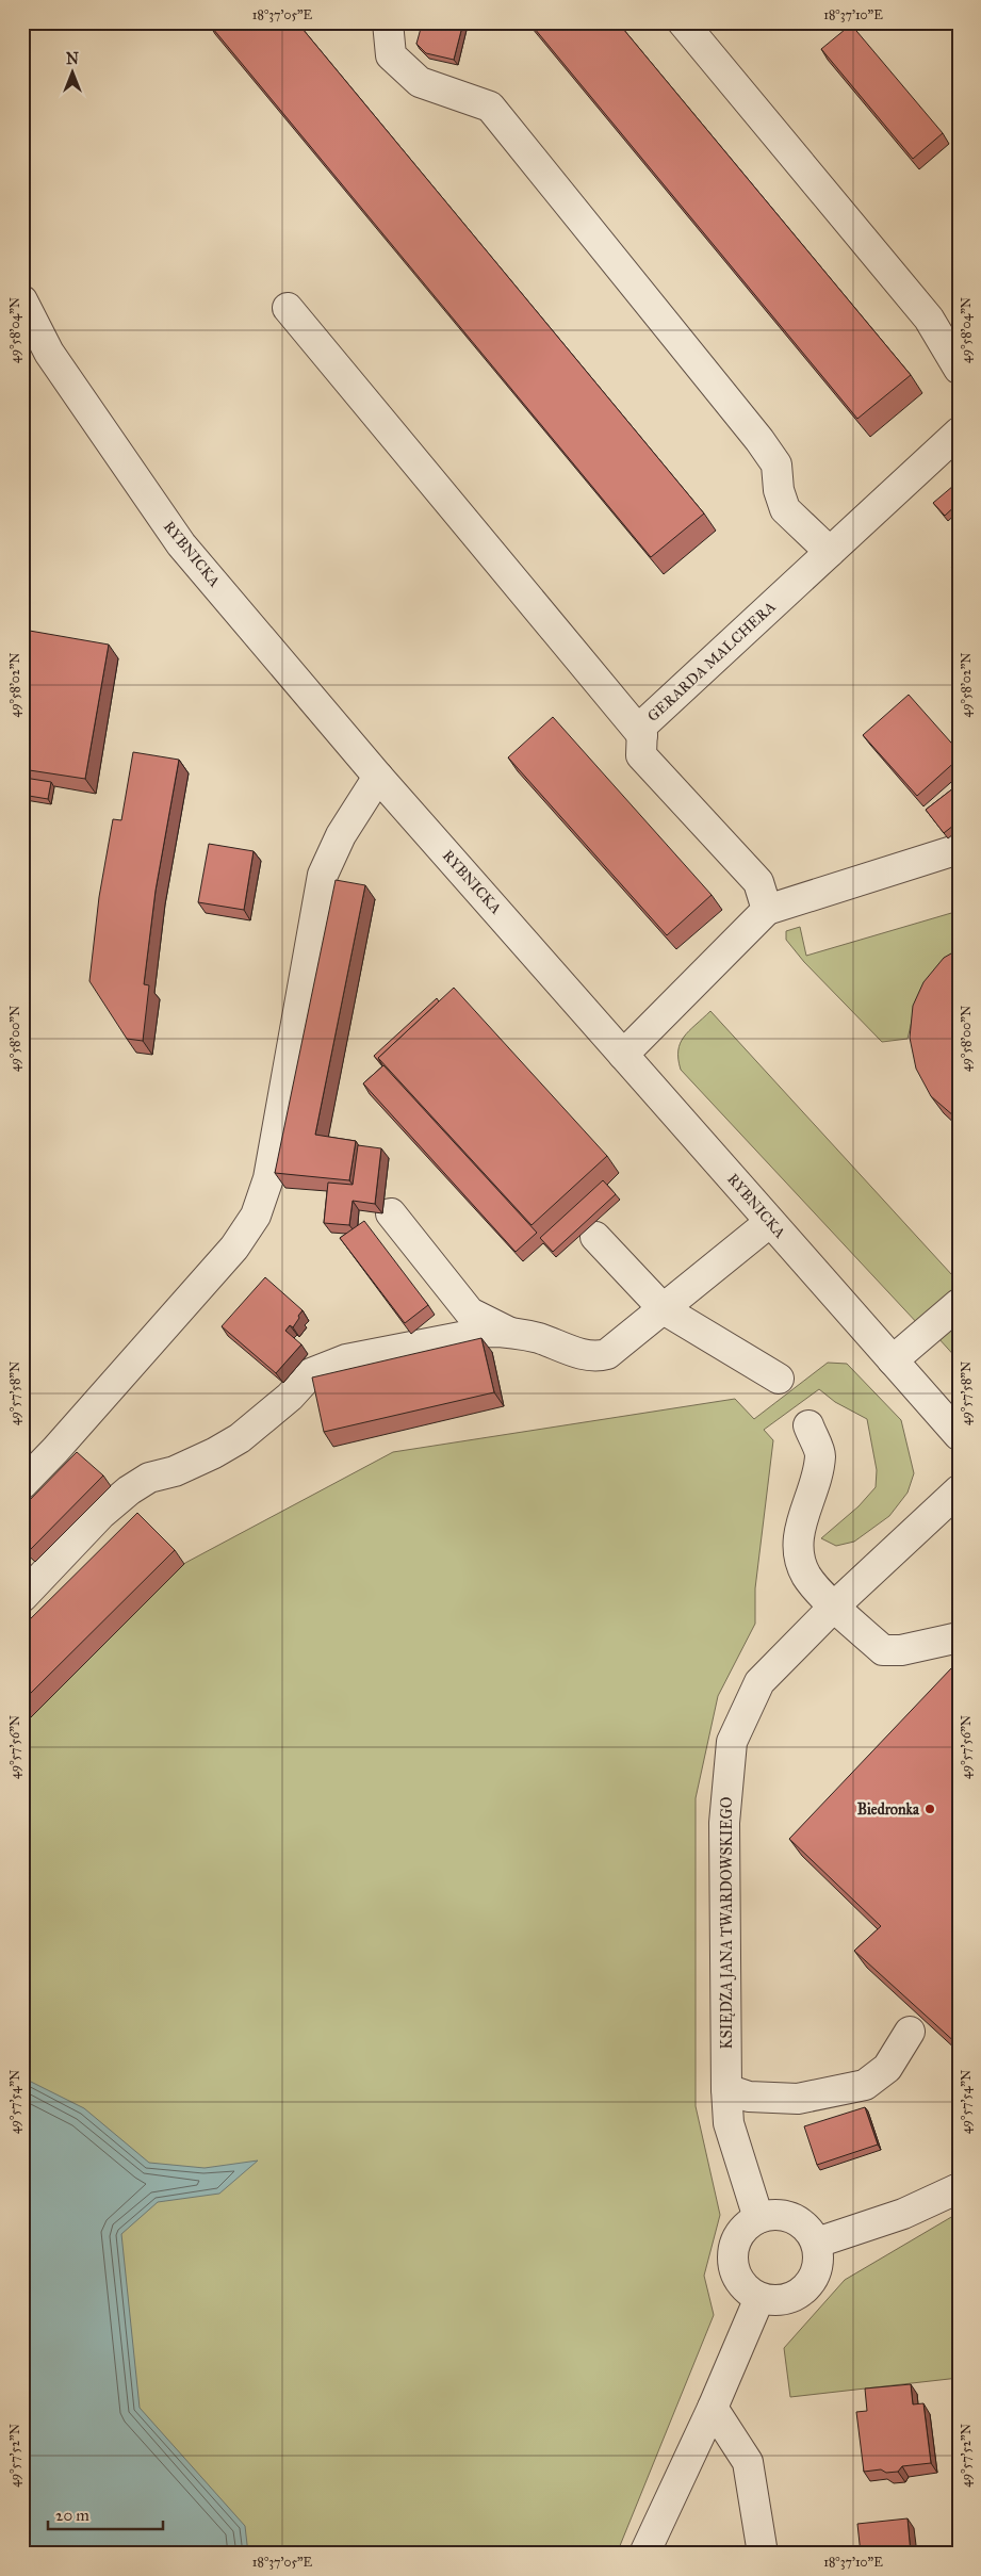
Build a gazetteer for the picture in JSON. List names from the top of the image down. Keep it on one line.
{"streets":{"street":["RYBNICKA","GERARDA MALCHERA","KSIĘDZA JANA TWARDOWSKIEGO"]},"places":["Biedronka"],"scale_bar":"20 m","north":"top","coordinates":["18°37'05\"E","18°37'10\"E","49°58'04\"N","49°58'02\"N","49°58'00\"N","49°57'58\"N","49°57'56\"N","49°57'54\"N","49°57'52\"N"]}
